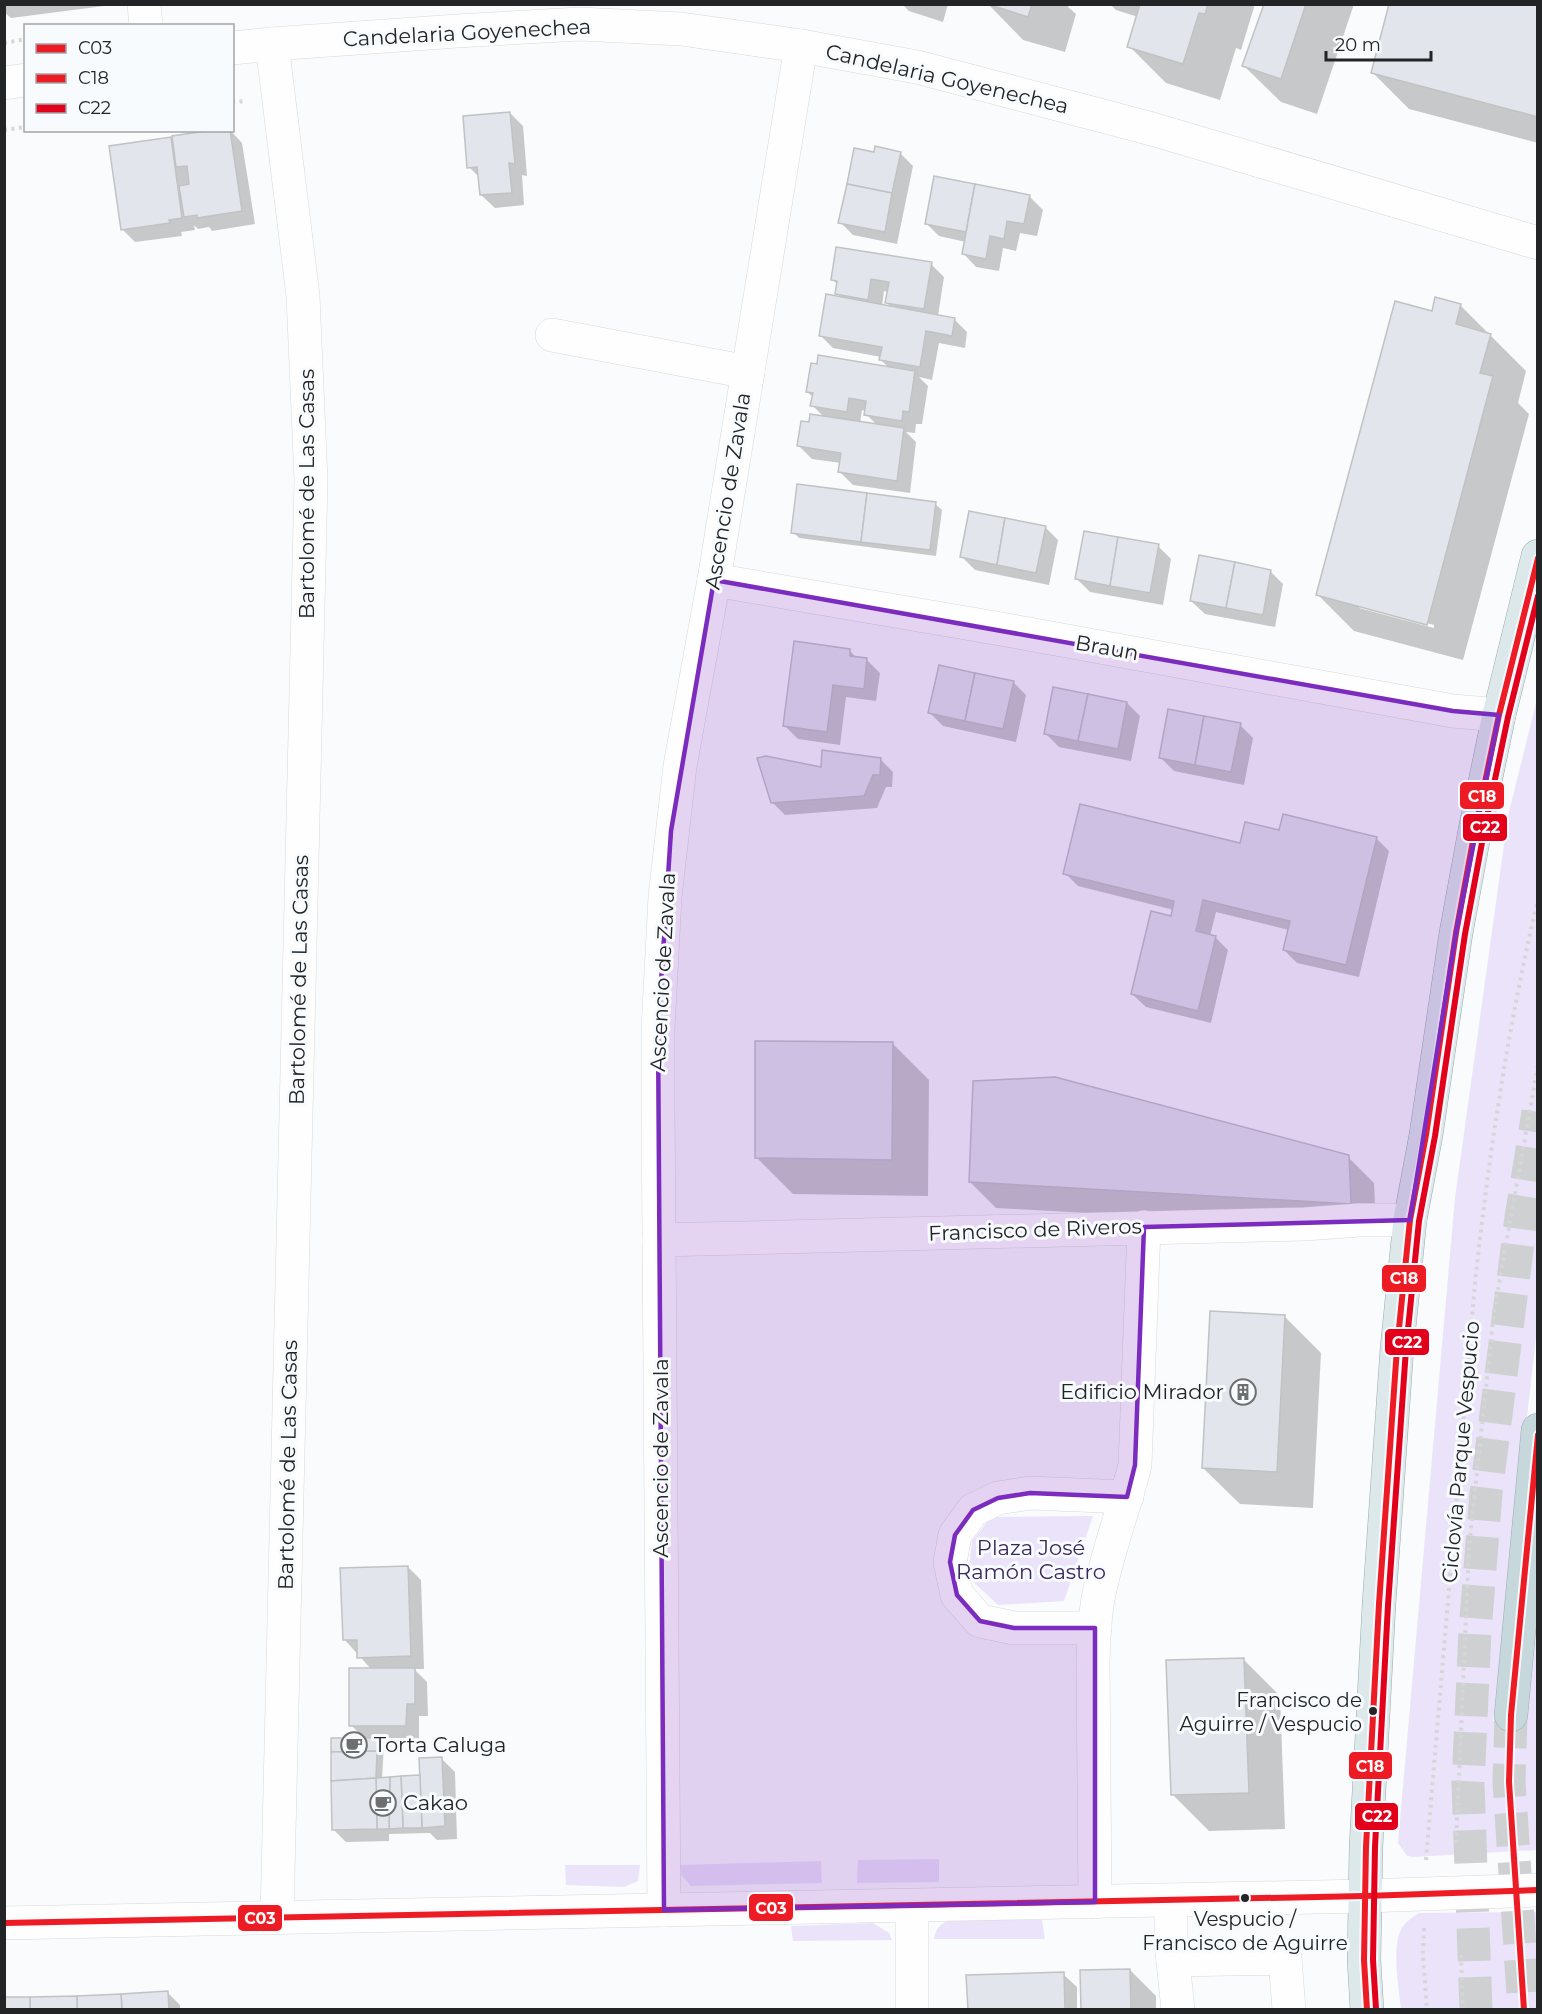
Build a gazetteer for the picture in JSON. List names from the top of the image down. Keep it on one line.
{"streets":{"street":["Candelaria Goyenechea","Ascencio de Zavala","Bartolomé de Las Casas","Braun","Francisco de Riveros"],"path":["Ciclovía Parque Vespucio"]},"crossings":[["Candelaria Goyenechea","Ascencio de Zavala"],["Candelaria Goyenechea","Bartolomé de Las Casas"],["Ascencio de Zavala","Braun"],["Ascencio de Zavala","Francisco de Riveros"]],"parks":["Plaza José Ramón Castro"],"places":{"building":["Edificio Mirador"],"other":["Francisco de Aguirre / Vespucio","Vespucio / Francisco de Aguirre"],"cafe":["Torta Caluga","Cakao"]},"lines":["transit line C18","transit line C22","transit line C03"],"legend":["C03","C18","C22"],"scale_bar":"20 m"}
